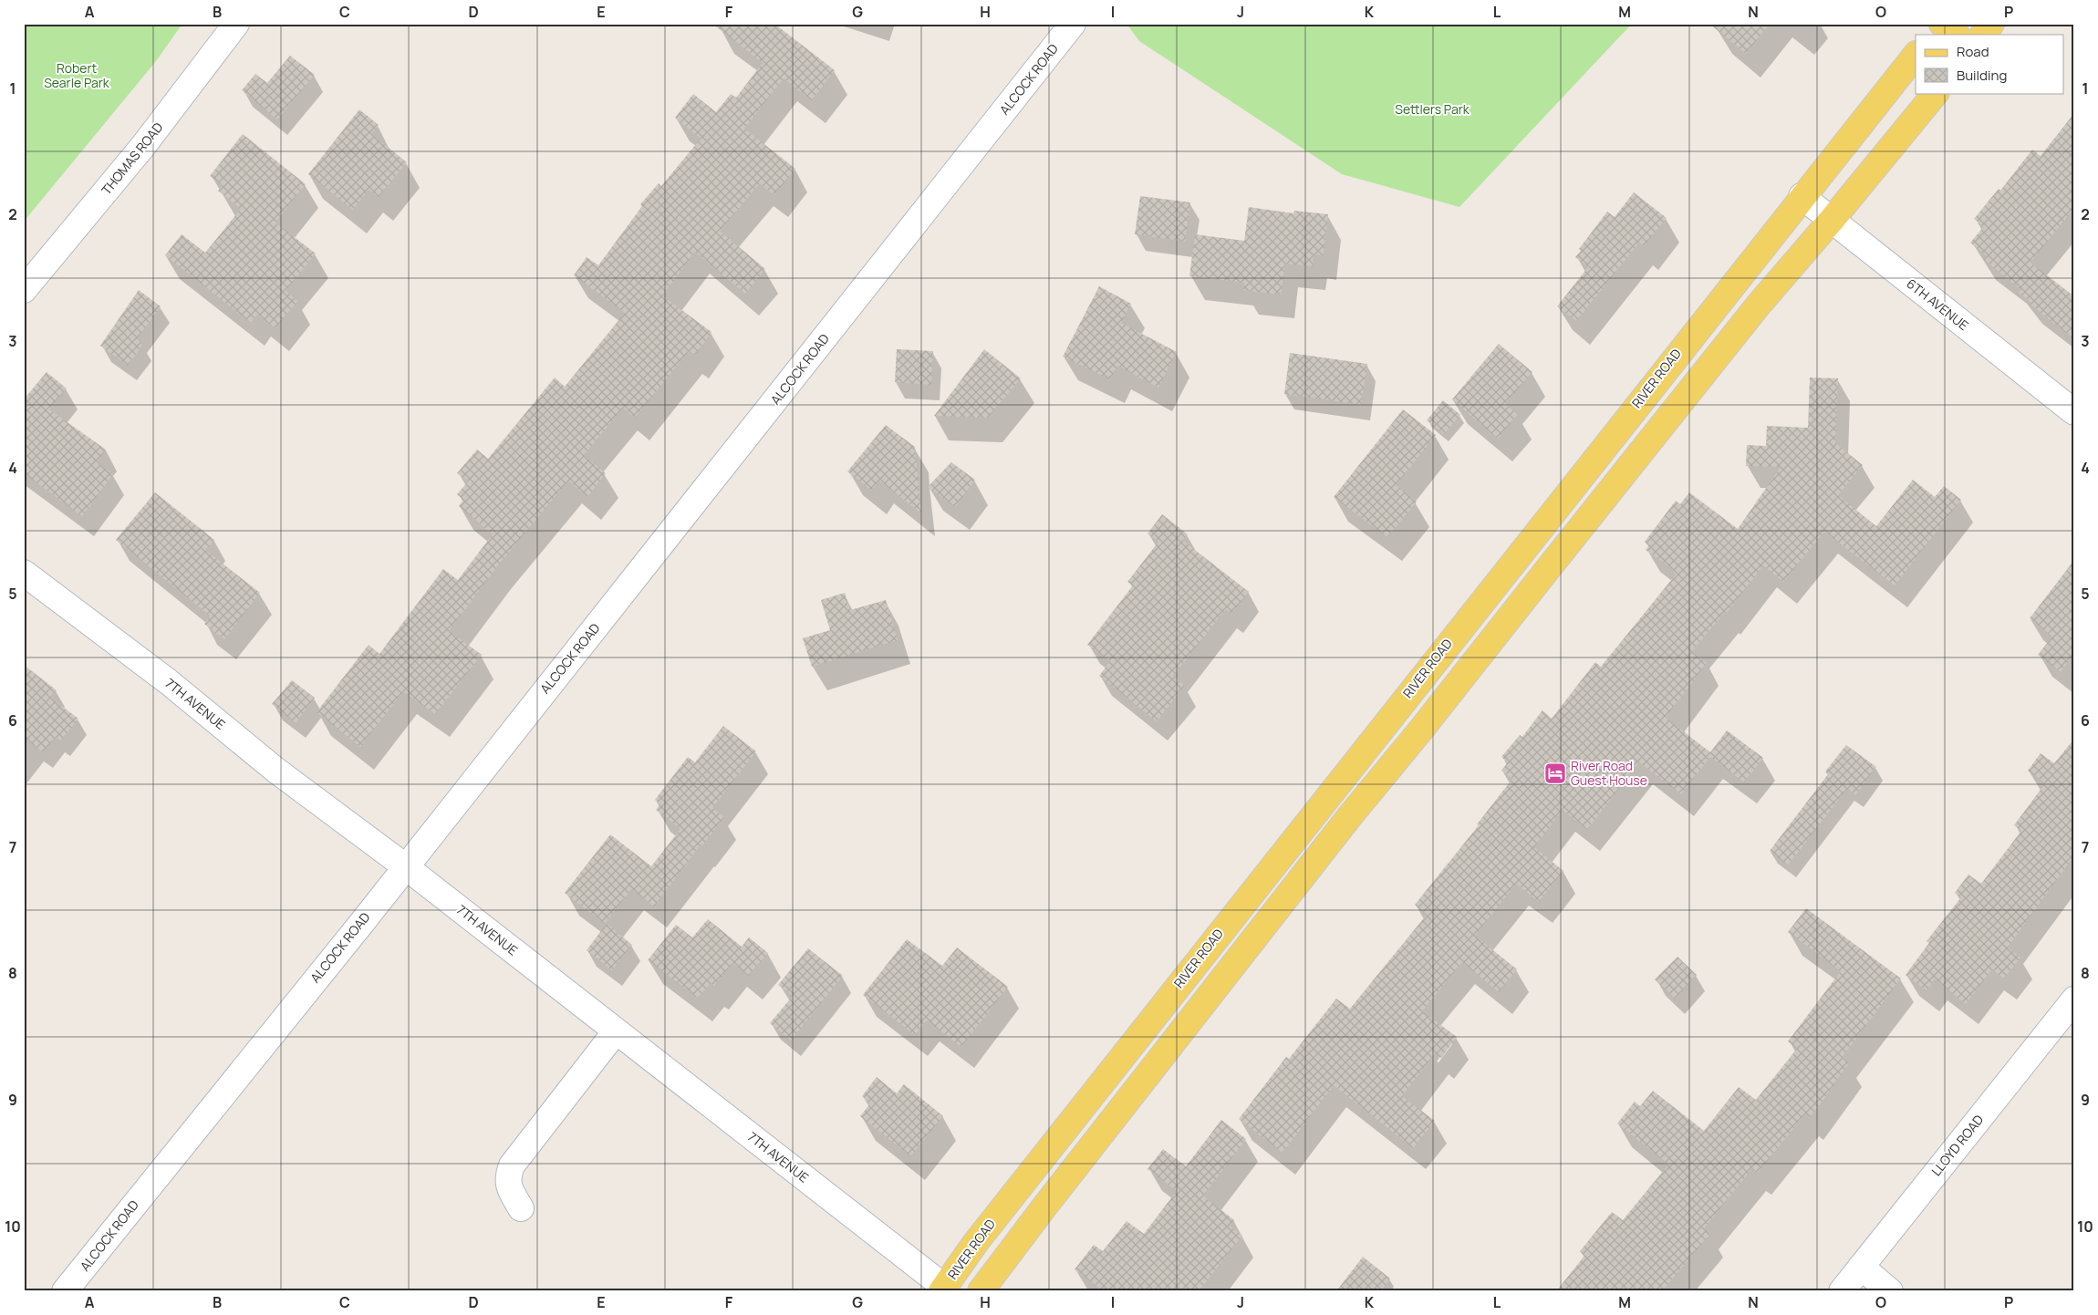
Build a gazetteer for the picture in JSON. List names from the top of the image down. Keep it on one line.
{"streets":{"main road":["RIVER ROAD"],"street":["ALCOCK ROAD","THOMAS ROAD","6TH AVENUE","7TH AVENUE","LLOYD ROAD"]},"crossings":[["ALCOCK ROAD","7TH AVENUE"],["6TH AVENUE","RIVER ROAD"],["RIVER ROAD","7TH AVENUE"]],"parks":["Robert Searle Park","Settlers Park"],"places":{"hotel":["River Road Guest House"]},"legend":["Road","Building"],"grid":{"columns":["A","B","C","D","E","F","G","H","I","J","K","L","M","N","O","P"],"rows":["1","2","3","4","5","6","7","8","9","10"]}}
